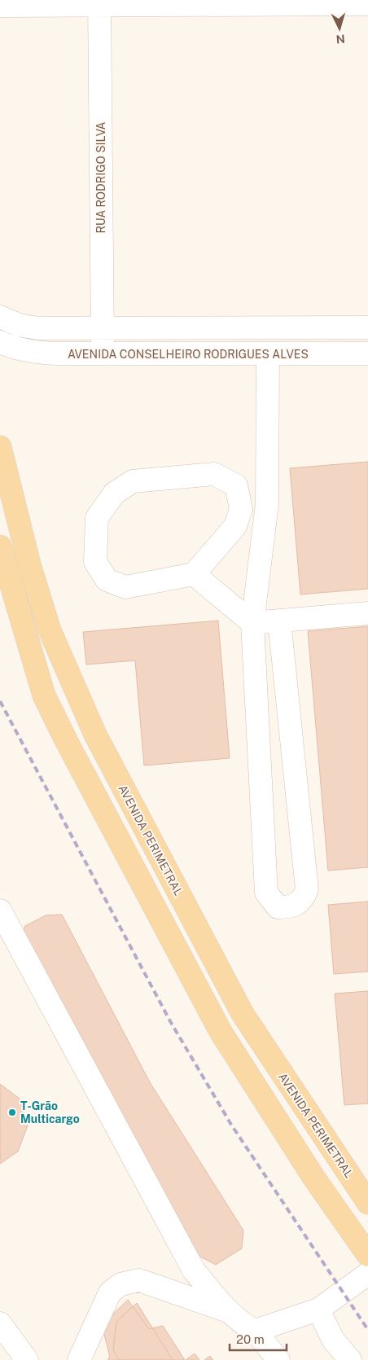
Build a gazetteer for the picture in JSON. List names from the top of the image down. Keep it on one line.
{"streets":{"main road":["AVENIDA PERIMETRAL"],"street":["RUA RODRIGO SILVA","AVENIDA CONSELHEIRO RODRIGUES ALVES"]},"crossings":[["RUA RODRIGO SILVA","AVENIDA CONSELHEIRO RODRIGUES ALVES"]],"places":["T-Grão Multicargo"],"scale_bar":"20 m","north":"bottom"}
